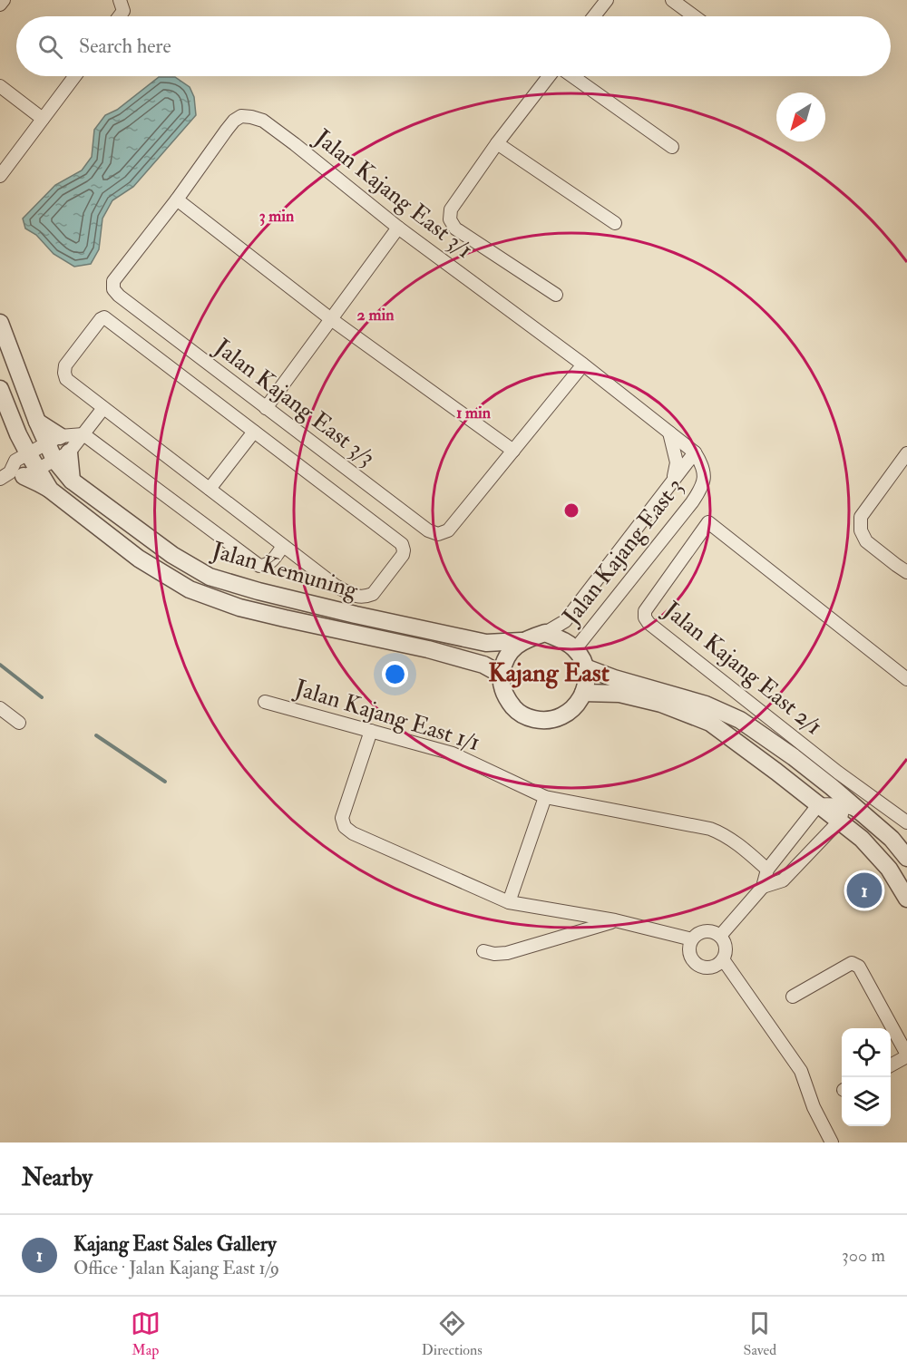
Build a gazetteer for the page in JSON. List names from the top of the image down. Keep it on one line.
{"streets":{"street":["Jalan Kajang East 3/1","Jalan Kajang East 3/3","Jalan Kajang East 3","Jalan Kemuning","Jalan Kajang East 2/1","Jalan Kajang East 1/1"]},"crossings":[["Jalan Kajang East 3/1","Jalan Kajang East 3/3"],["Jalan Kajang East 3/1","Jalan Kajang East 3"],["Jalan Kajang East 3","Jalan Kemuning"]],"districts":["Kajang East"],"north":"bottom left","page":{"search":"Search here","pins":"1","heading":"Nearby","list":[{"mark":"1","name":"Kajang East Sales Gallery","note":"Office · Jalan Kajang East 1/9","value":"300 m"}],"nav":["Map","Directions","Saved"]},"rings":["3 min","2 min","1 min"]}
